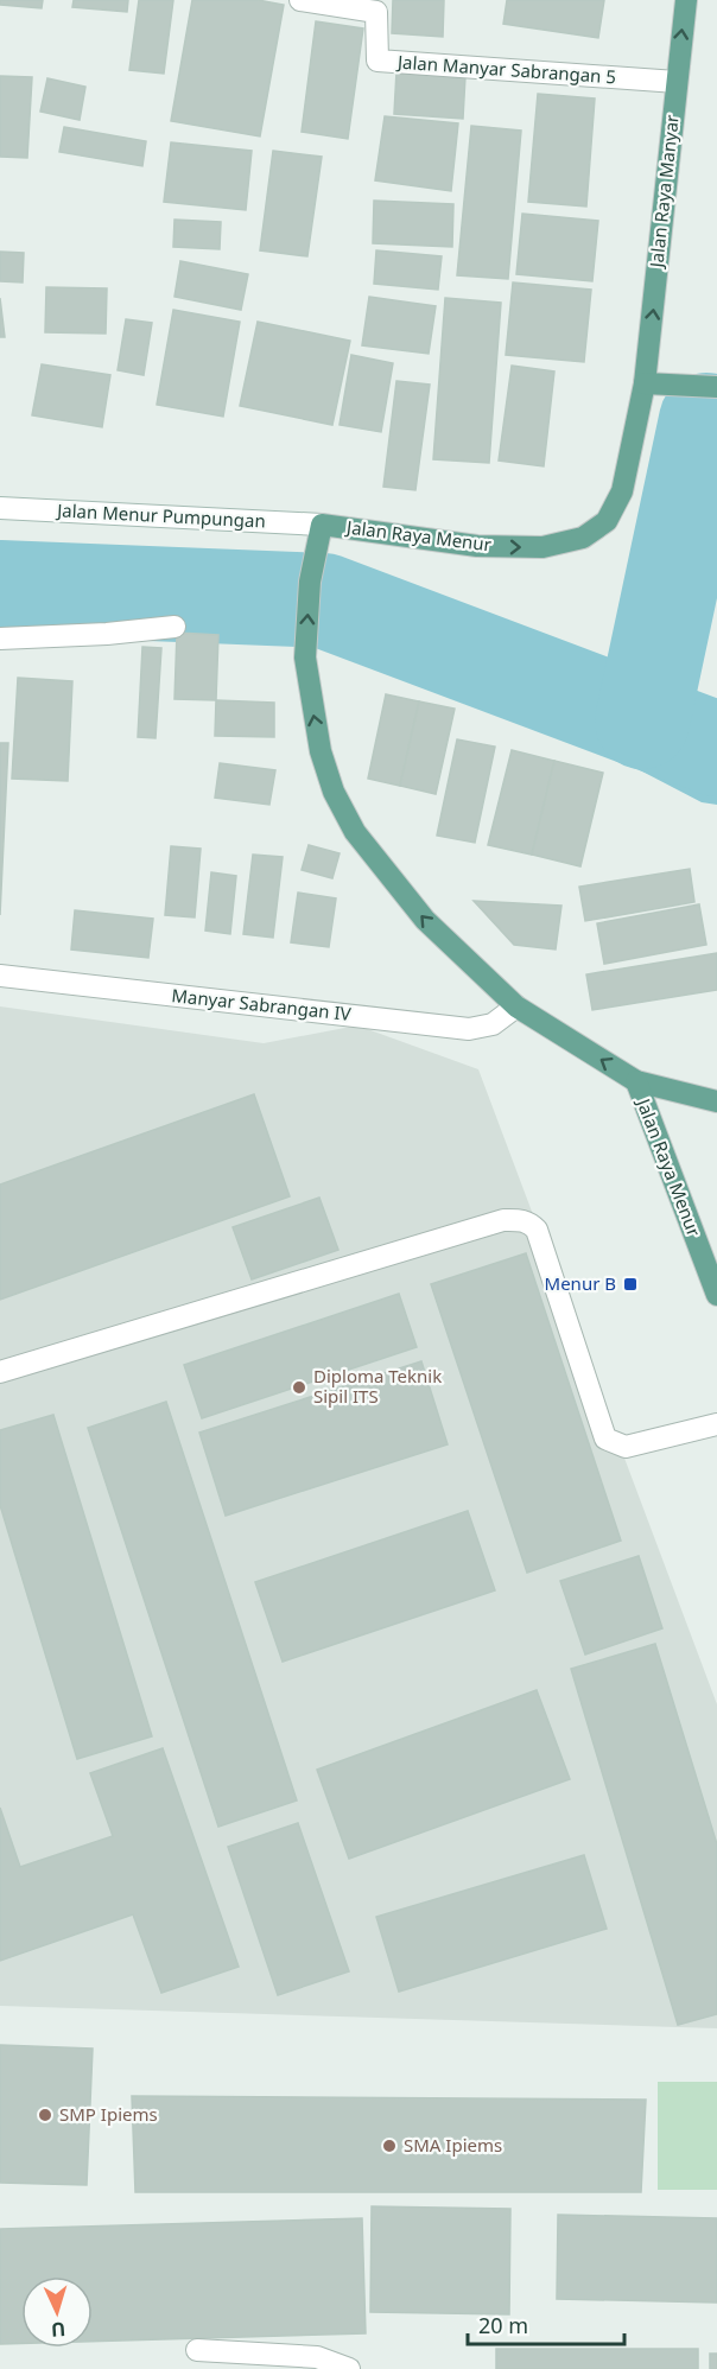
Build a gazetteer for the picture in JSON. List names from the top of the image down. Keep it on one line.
{"streets":{"main road":["Jalan Raya Manyar","Jalan Raya Menur"],"street":["Jalan Manyar Sabrangan 5","Jalan Menur Pumpungan","Manyar Sabrangan IV"]},"crossings":[["Jalan Manyar Sabrangan 5","Jalan Raya Manyar"],["Jalan Raya Manyar","Jalan Raya Menur"],["Jalan Menur Pumpungan","Jalan Raya Menur"],["Jalan Raya Menur","Manyar Sabrangan IV"]],"one_way":["Jalan Raya Manyar"],"places":{"transit":["Menur B"],"other":["Diploma Teknik Sipil ITS","SMP Ipiems","SMA Ipiems"]},"scale_bar":"20 m","north":"bottom"}
